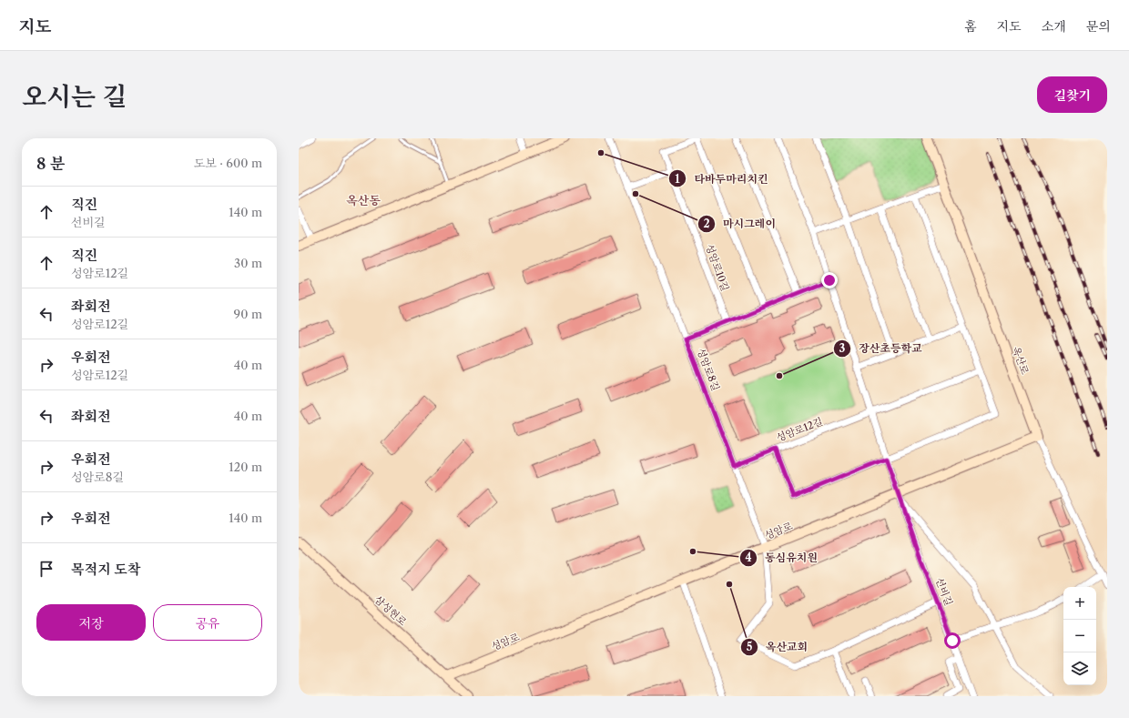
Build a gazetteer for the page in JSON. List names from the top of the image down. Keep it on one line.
{"streets":{"street":["성암로10길","옥산로","성암로8길","성암로12길","성암로","선비길","삼성현로"]},"crossings":[["옥산로","성암로"],["성암로8길","성암로"],["성암로","선비길"],["성암로","삼성현로"]],"districts":["옥산동"],"places":["타바두마리치킨","마시그레이","장산초등학교","동심유치원","옥산교회"],"page":{"header":"지도","nav":["홈","지도","소개","문의"],"title":"오시는 길","buttons":["길찾기",["저장","공유"]],"heading":["8 분","도보 · 600 m"],"list":[["직진","선비길","140 m"],["직진","성암로12길","30 m"],["좌회전","성암로12길","90 m"],["우회전","성암로12길","40 m"],["좌회전","40 m"],["우회전","성암로8길","120 m"],["우회전","140 m"],"목적지 도착"],"map_buttons":["+","−"]}}
